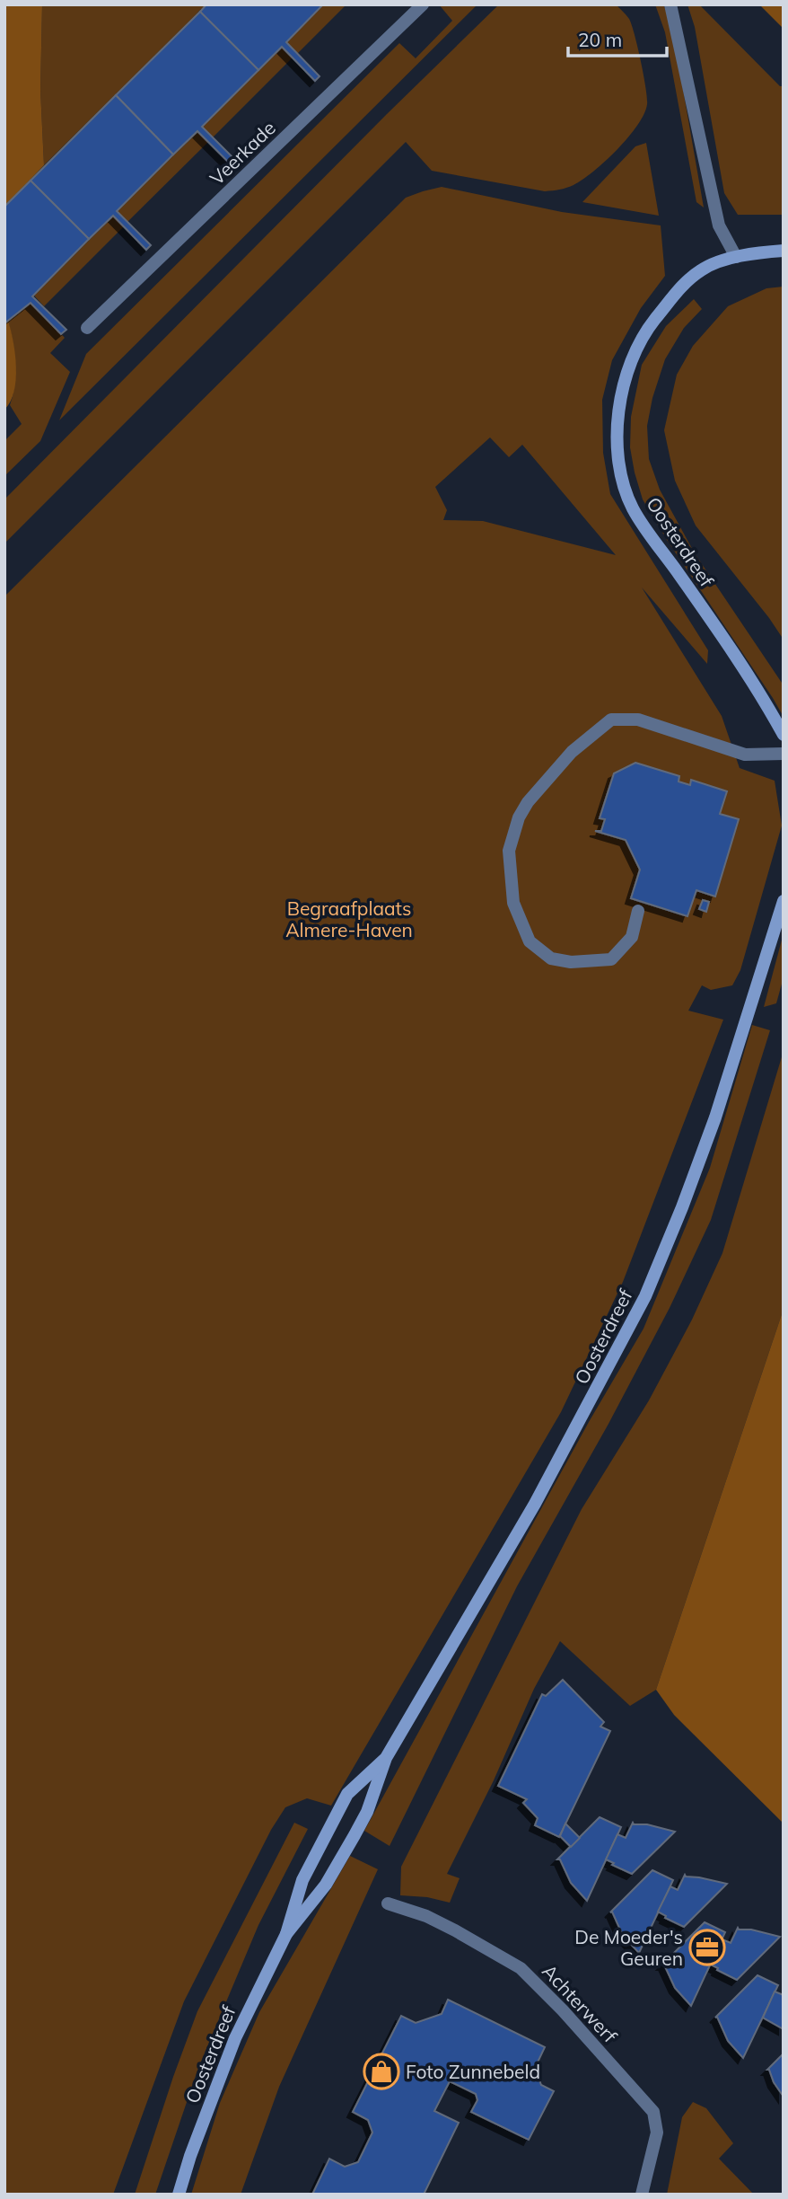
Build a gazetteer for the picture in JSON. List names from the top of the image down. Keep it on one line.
{"streets":{"main road":["Oosterdreef"],"street":["Veerkade","Achterwerf"]},"parks":["Begraafplaats Almere-Haven"],"places":{"office":["De Moeder's Geuren"],"shop":["Foto Zunnebeld"]},"scale_bar":"20 m"}
